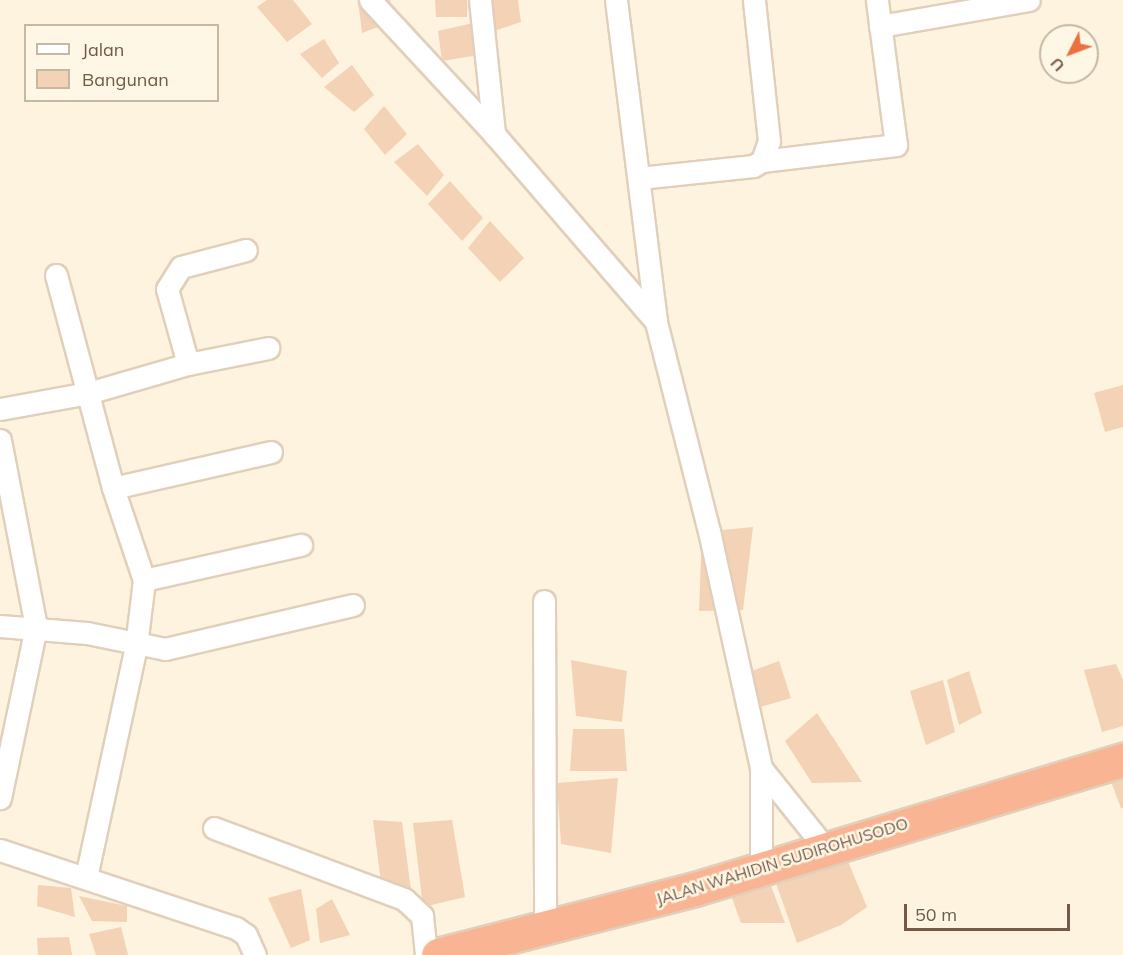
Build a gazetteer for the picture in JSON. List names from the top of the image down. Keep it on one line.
{"streets":{"highway":["JALAN WAHIDIN SUDIROHUSODO"]},"legend":["Jalan","Bangunan"],"scale_bar":"50 m","north":"bottom left"}
